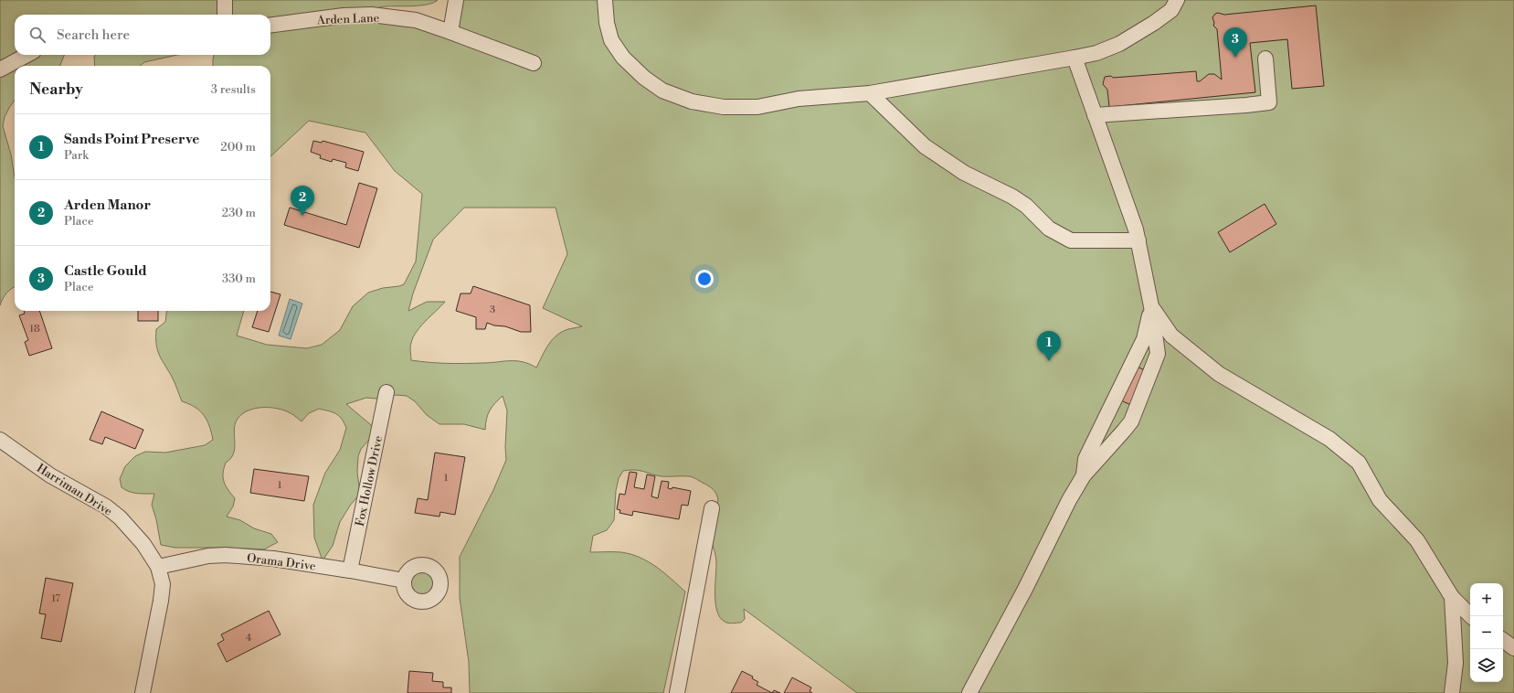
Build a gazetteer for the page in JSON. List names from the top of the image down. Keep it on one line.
{"streets":{"street":["Arden Lane","Fox Hollow Drive","Harriman Drive","Orama Drive"]},"crossings":[["Fox Hollow Drive","Orama Drive"],["Harriman Drive","Orama Drive"]],"house_numbers":["3","18","1","1","17","4"],"page":{"search":"Search here","pins":["3","2","1"],"heading":["Nearby","3 results"],"list":[{"mark":"1","name":"Sands Point Preserve","note":"Park","value":"200 m"},{"mark":"2","name":"Arden Manor","note":"Place","value":"230 m"},{"mark":"3","name":"Castle Gould","note":"Place","value":"330 m"}],"map_buttons":["+","−"]}}
